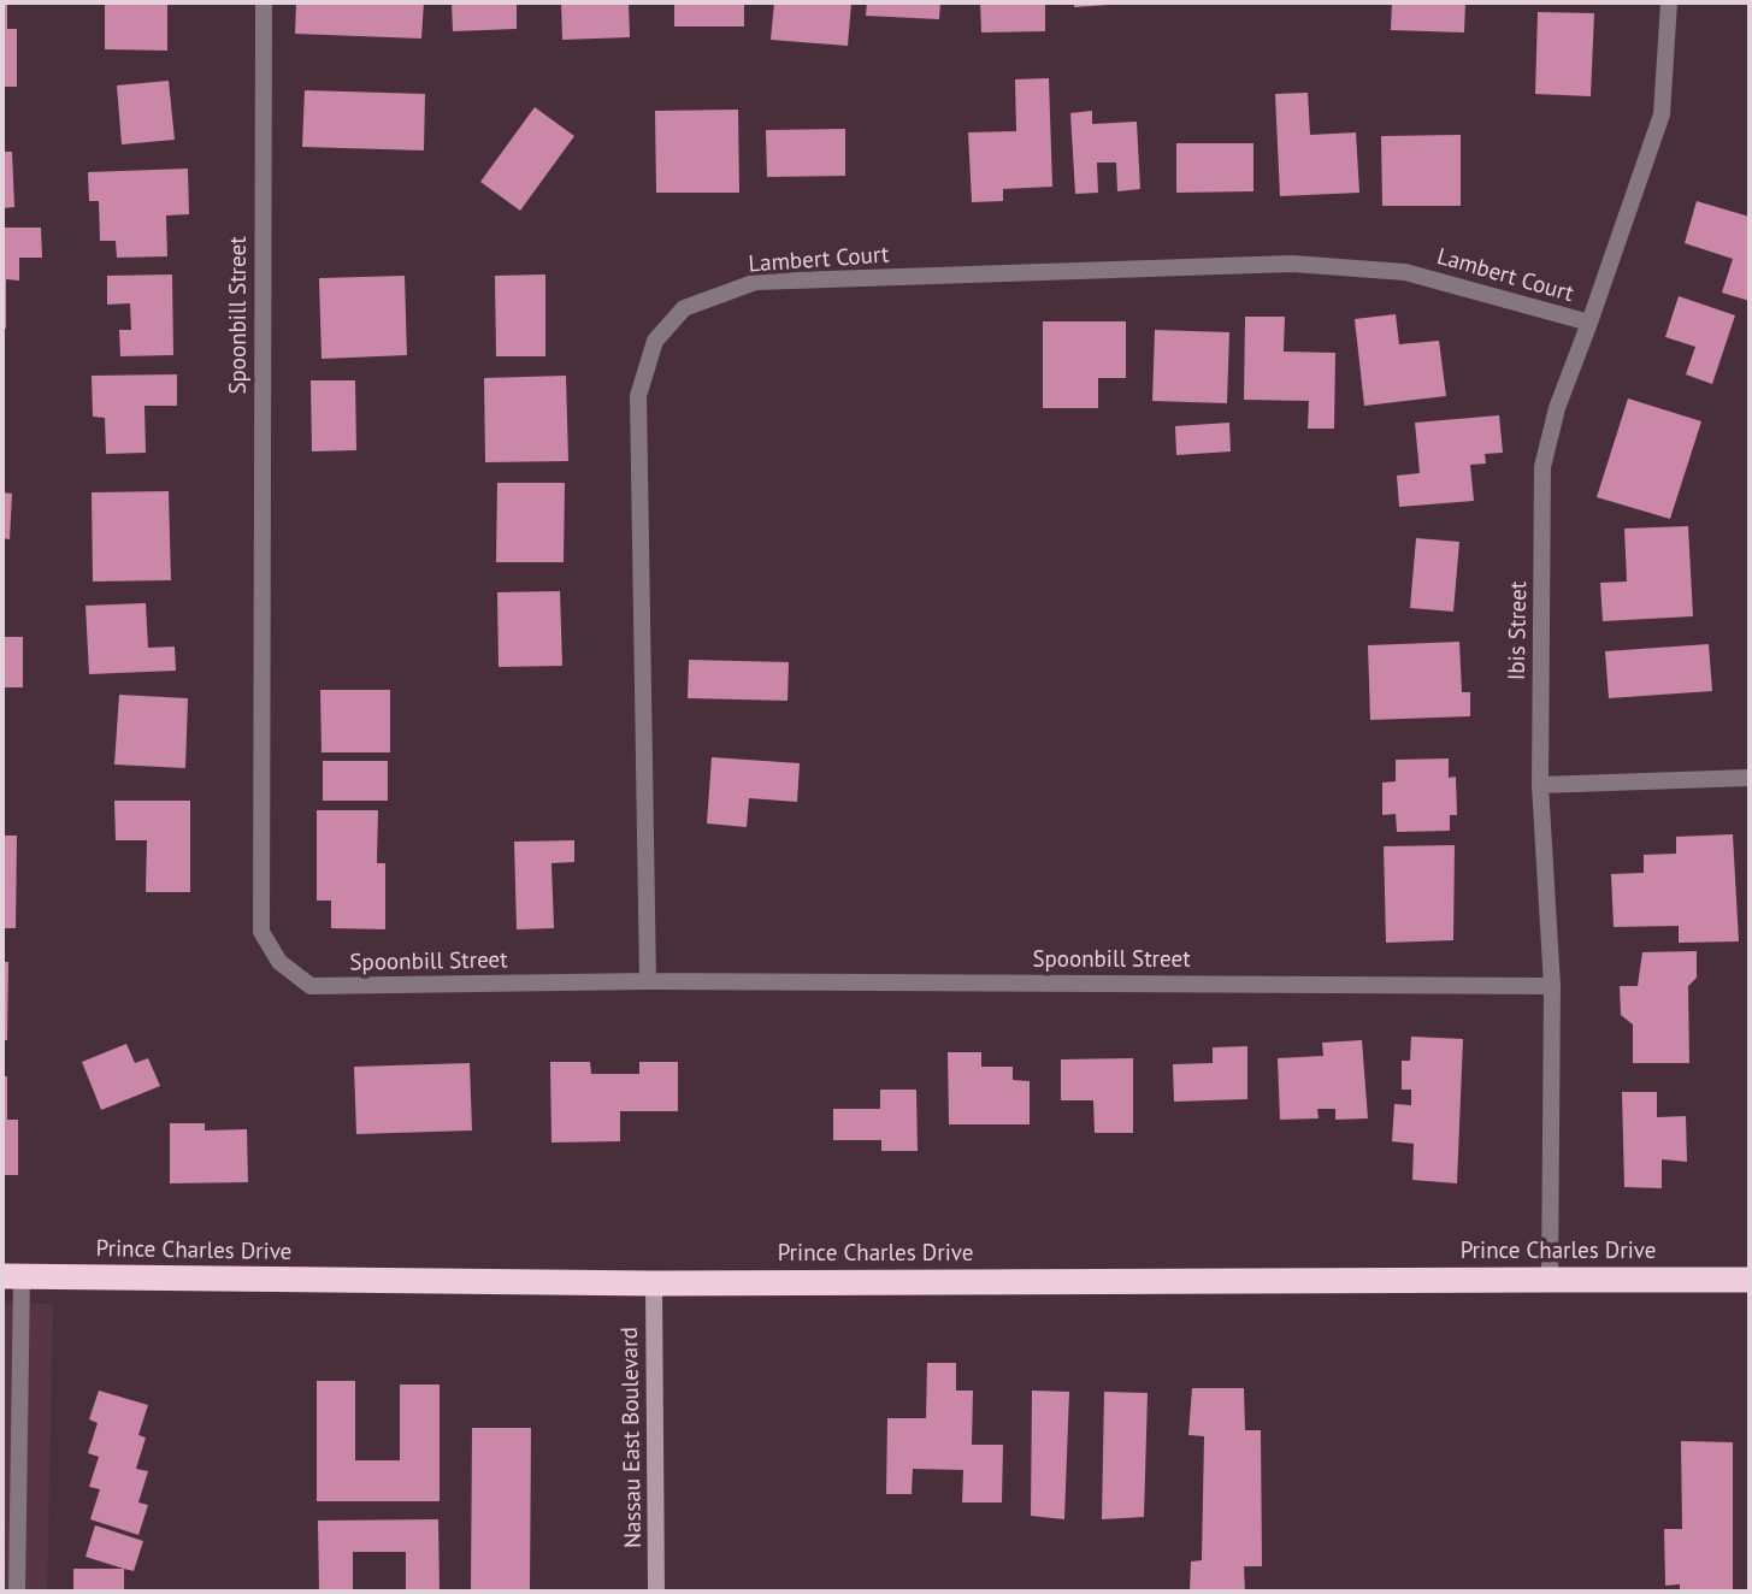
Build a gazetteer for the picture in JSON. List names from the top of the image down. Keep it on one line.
{"streets":{"highway":["Prince Charles Drive"],"street":["Lambert Court","Spoonbill Street","Ibis Street","Nassau East Boulevard"]},"crossings":[["Lambert Court","Spoonbill Street"],["Lambert Court","Ibis Street"],["Spoonbill Street","Ibis Street"],["Ibis Street","Prince Charles Drive"],["Prince Charles Drive","Nassau East Boulevard"]]}
